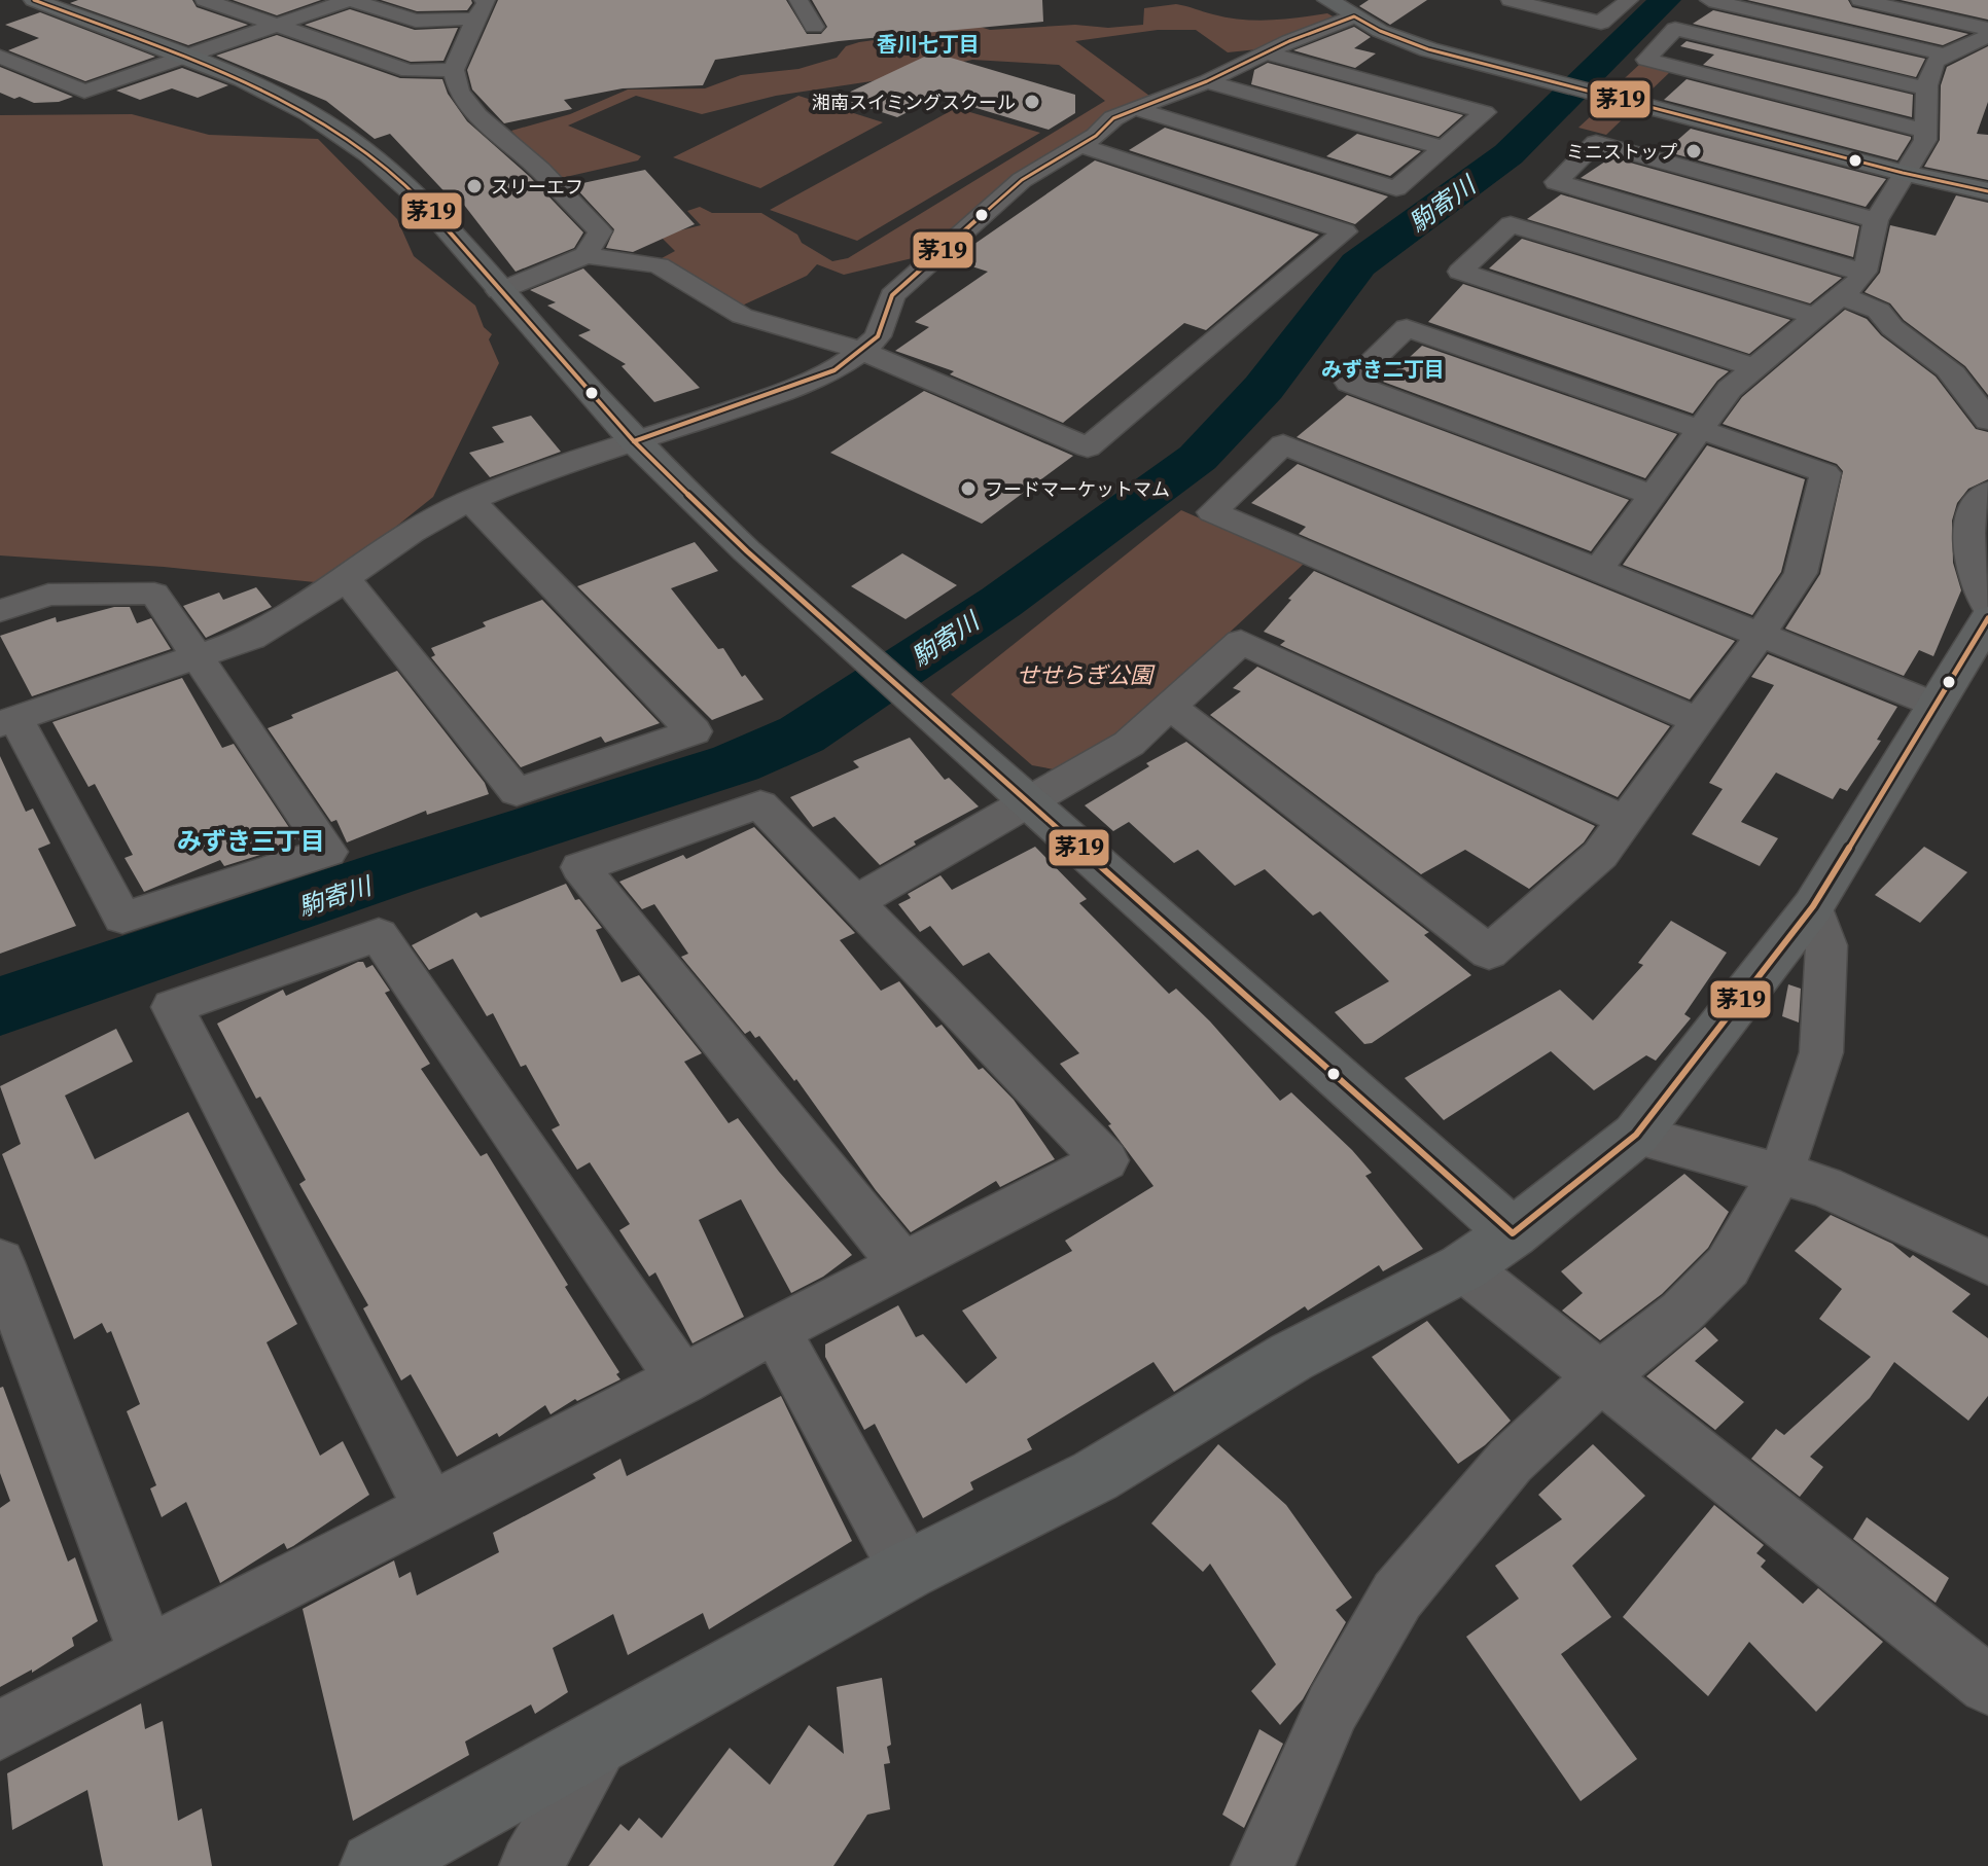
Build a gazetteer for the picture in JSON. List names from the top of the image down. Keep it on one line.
{"districts":["香川七丁目","みずき二丁目","みずき三丁目"],"water":["駒寄川"],"parks":["せせらぎ公園"],"places":["湘南スイミングスクール","ミニストップ","スリーエフ","フードマーケットマム"],"lines":["transit line 茅19"]}
